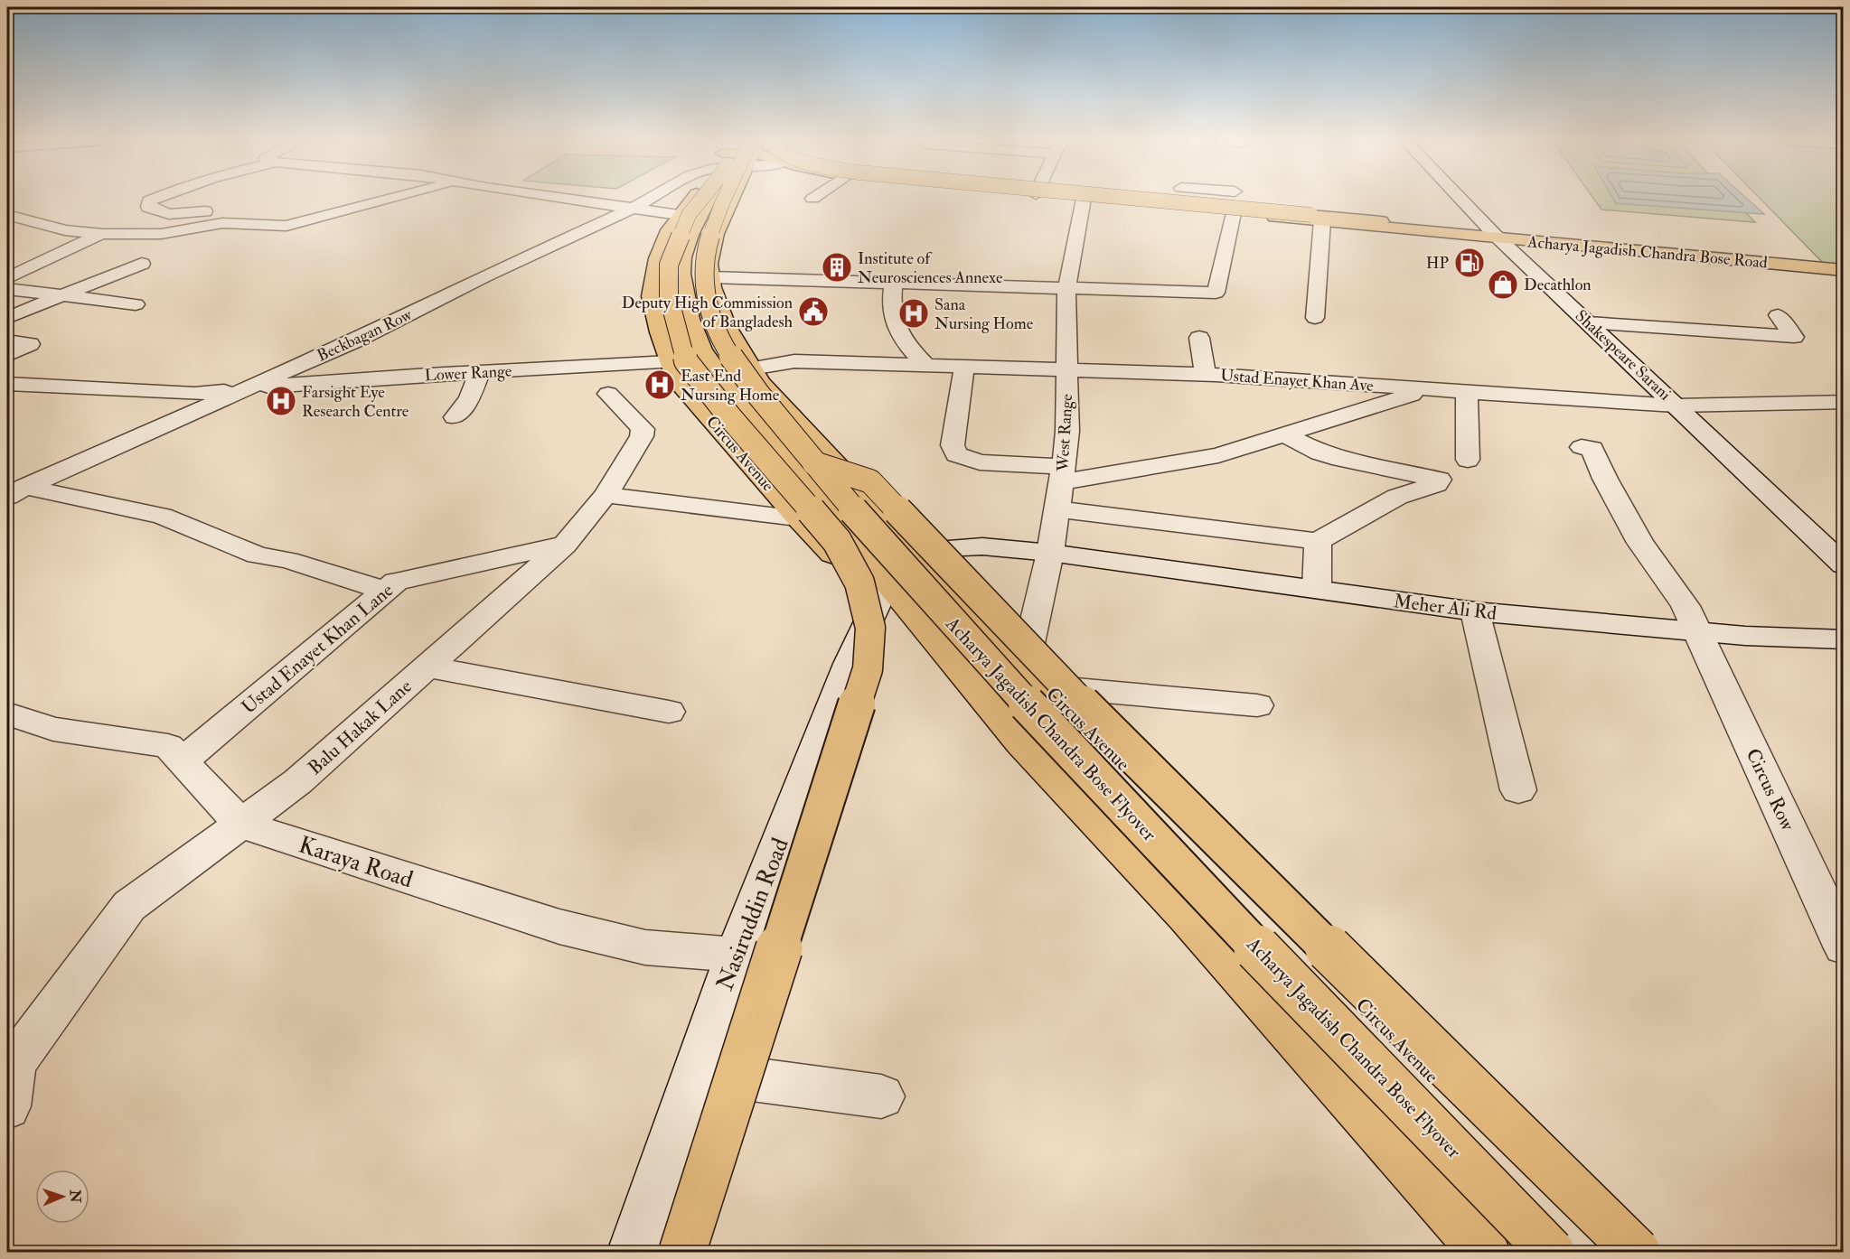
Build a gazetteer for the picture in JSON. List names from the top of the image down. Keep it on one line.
{"streets":{"main road":["Acharya Jagadish Chandra Bose Road","Circus Avenue","Acharya Jagadish Chandra Bose Flyover"],"street":["Beckbagan Row","Shakespeare Sarani","Lower Range","Ustad Enayet Khan Ave","West Range","Meher Ali Rd","Ustad Enayet Khan Lane","Balu Hakak Lane","Circus Row","Karaya Road","Nasiruddin Road"]},"crossings":[["Acharya Jagadish Chandra Bose Road","Shakespeare Sarani"],["Beckbagan Row","Lower Range"],["Shakespeare Sarani","Ustad Enayet Khan Ave"],["Lower Range","Circus Avenue"],["Ustad Enayet Khan Ave","West Range"],["Ustad Enayet Khan Ave","Circus Avenue"],["West Range","Circus Avenue"],["West Range","Meher Ali Rd"],["Circus Avenue","Meher Ali Rd"],["Circus Avenue","Acharya Jagadish Chandra Bose Flyover"],["Circus Avenue","Nasiruddin Road"],["Meher Ali Rd","Circus Row"],["Meher Ali Rd","Nasiruddin Road"],["Ustad Enayet Khan Lane","Balu Hakak Lane"],["Ustad Enayet Khan Lane","Karaya Road"],["Balu Hakak Lane","Karaya Road"],["Acharya Jagadish Chandra Bose Flyover","Nasiruddin Road"],["Karaya Road","Nasiruddin Road"]],"places":{"fuel station":["HP"],"building":["Institute of Neurosciences Annexe"],"shop":["Decathlon"],"public building":["Deputy High Commission of Bangladesh"],"hospital":["Sana Nursing Home","East End Nursing Home","Farsight Eye Research Centre"]},"north":"right"}
